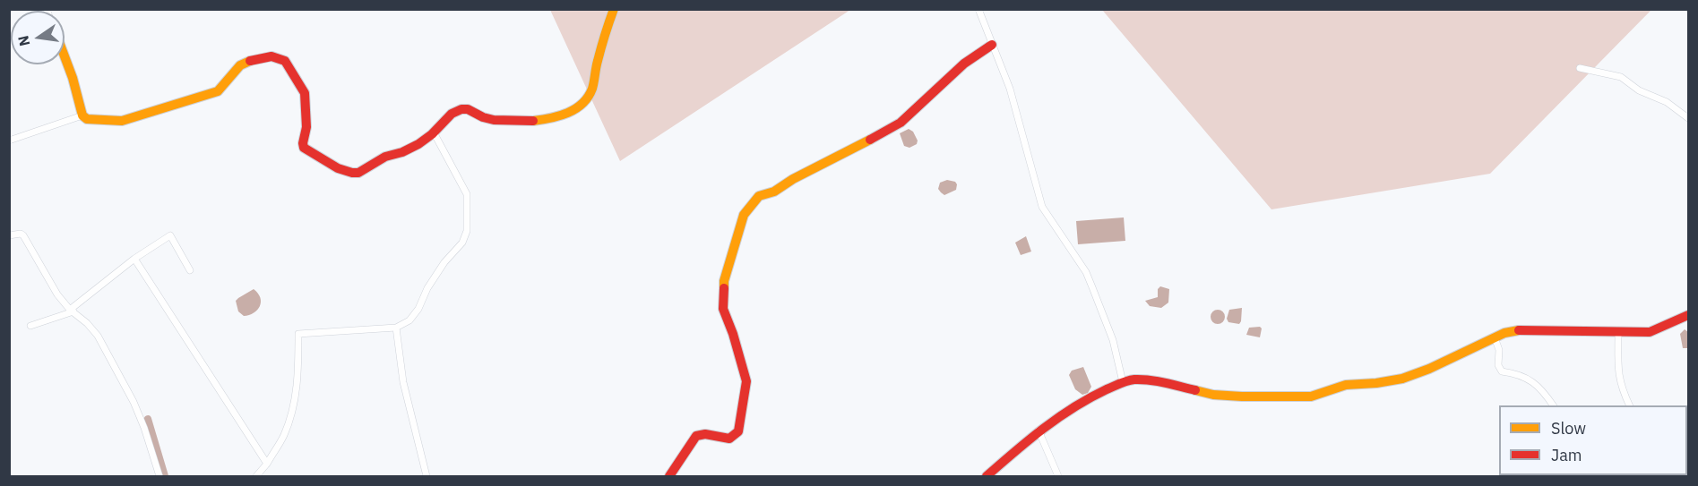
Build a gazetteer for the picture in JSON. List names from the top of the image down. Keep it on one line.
{"legend":["Slow","Jam"],"north":"left"}
